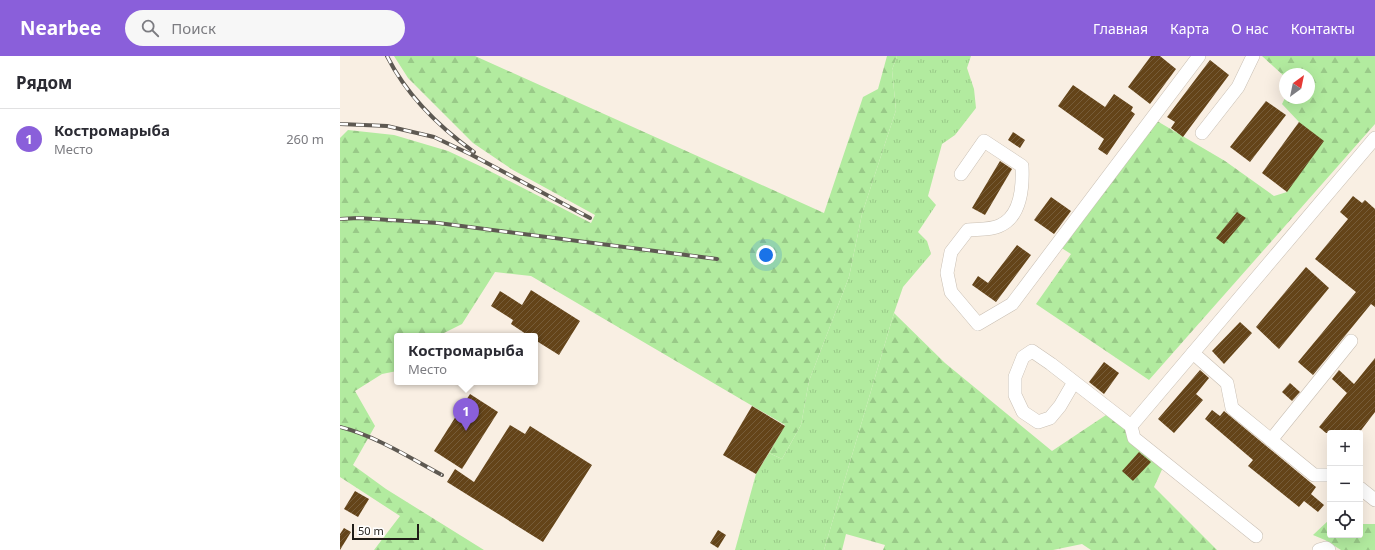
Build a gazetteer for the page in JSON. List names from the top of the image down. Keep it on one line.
{"scale_bar":"50 m","north":"top right","page":{"header":"Nearbee","search":"Поиск","nav":["Главная","Карта","О нас","Контакты"],"heading":"Рядом","list":[{"mark":"1","name":"Костромарыба","note":"Место","value":"260 m"}],"popup":["Костромарыба","Место"],"pins":"1","map_buttons":["+","−"],"scale":"50 m"}}
